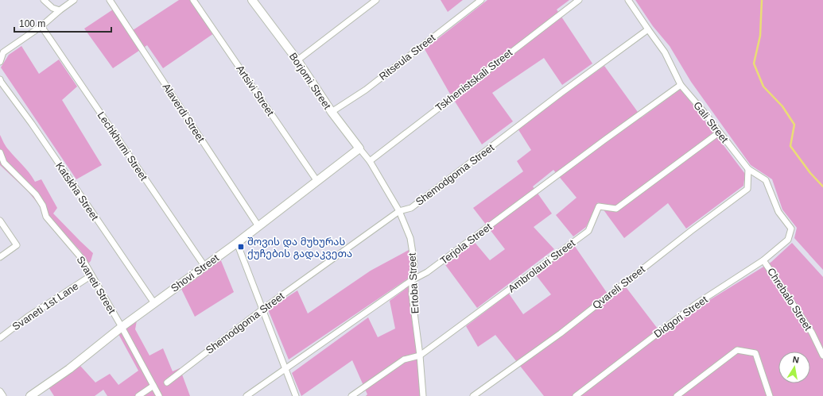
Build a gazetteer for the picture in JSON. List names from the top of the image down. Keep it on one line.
{"streets":{"street":["Ritseula Street","Tskhenistskali Street","Borjomi Street","Artsivi Street","Alaverdi Street","Gali Street","Lechkhumi Street","Shemodgoma Street","Katskha Street","Terjola Street","Ambrolauri Street","Shovi Street","Ertoba Street","Svaneti Street","Qvareli Street","Chrebalo Street","Svaneti 1st Lane","Didgori Street"]},"crossings":[["Ritseula Street","Borjomi Street"],["Tskhenistskali Street","Borjomi Street"],["Tskhenistskali Street","Ertoba Street"],["Borjomi Street","Shovi Street"],["Borjomi Street","Ertoba Street"],["Artsivi Street","Shovi Street"],["Alaverdi Street","Shovi Street"],["Gali Street","Shemodgoma Street"],["Gali Street","Terjola Street"],["Gali Street","Ambrolauri Street"],["Gali Street","Qvareli Street"],["Gali Street","Didgori Street"],["Lechkhumi Street","Shovi Street"],["Shemodgoma Street","Ertoba Street"],["Katskha Street","Shovi Street"],["Terjola Street","Ertoba Street"],["Ambrolauri Street","Ertoba Street"],["Shovi Street","Svaneti Street"],["Svaneti Street","Svaneti 1st Lane"],["Chrebalo Street","Didgori Street"]],"places":{"transit":["შოვის და მუხურას ქუჩების გადაკვეთა"]},"scale_bar":"100 m","north":"top"}
